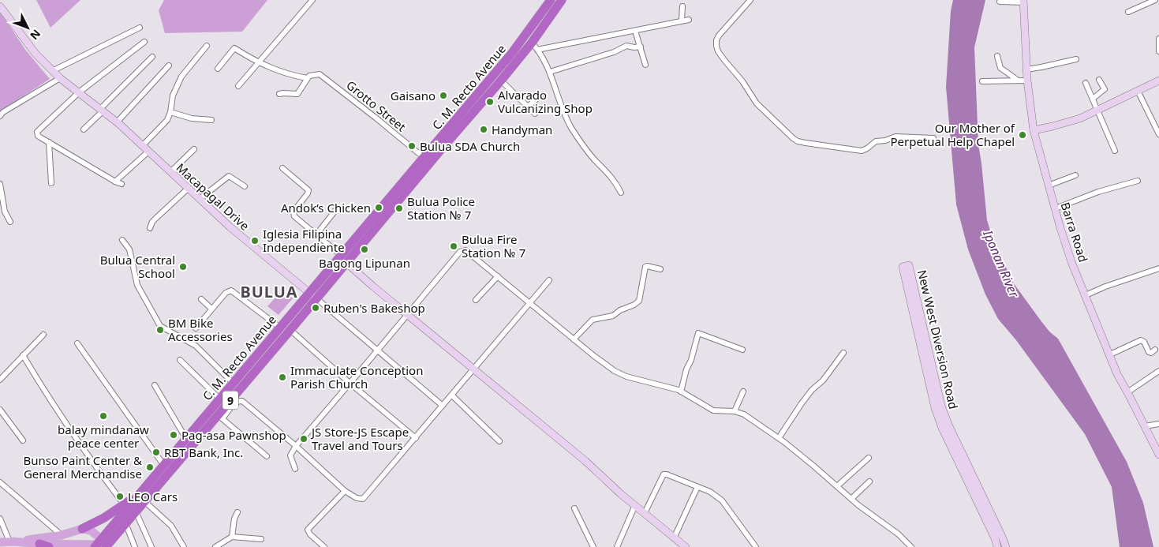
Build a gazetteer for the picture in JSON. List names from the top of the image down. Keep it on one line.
{"streets":{"highway":["C. M. Recto Avenue","9"],"street":["Grotto Street","Macapagal Drive","Barra Road","New West Diversion Road"]},"crossings":[["C. M. Recto Avenue","Grotto Street"],["C. M. Recto Avenue","Macapagal Drive"]],"districts":["BULUA"],"water":["Iponan River"],"places":["Gaisano","Alvarado Vulcanizing Shop","Handyman","Our Mother of Perpetual Help Chapel","Bulua SDA Church","Andok’s Chicken","Bulua Police Station № 7","Iglesia Filipina Independiente","Bulua Fire Station № 7","Bagong Lipunan","Bulua Central School","Ruben's Bakeshop","BM Bike Accessories","Immaculate Conception Parish Church","balay mindanaw peace center","Pag-asa Pawnshop","JS Store-JS Escape Travel and Tours","RBT Bank, Inc.","Bunso Paint Center & General Merchandise","LEO Cars"],"north":"bottom right"}
